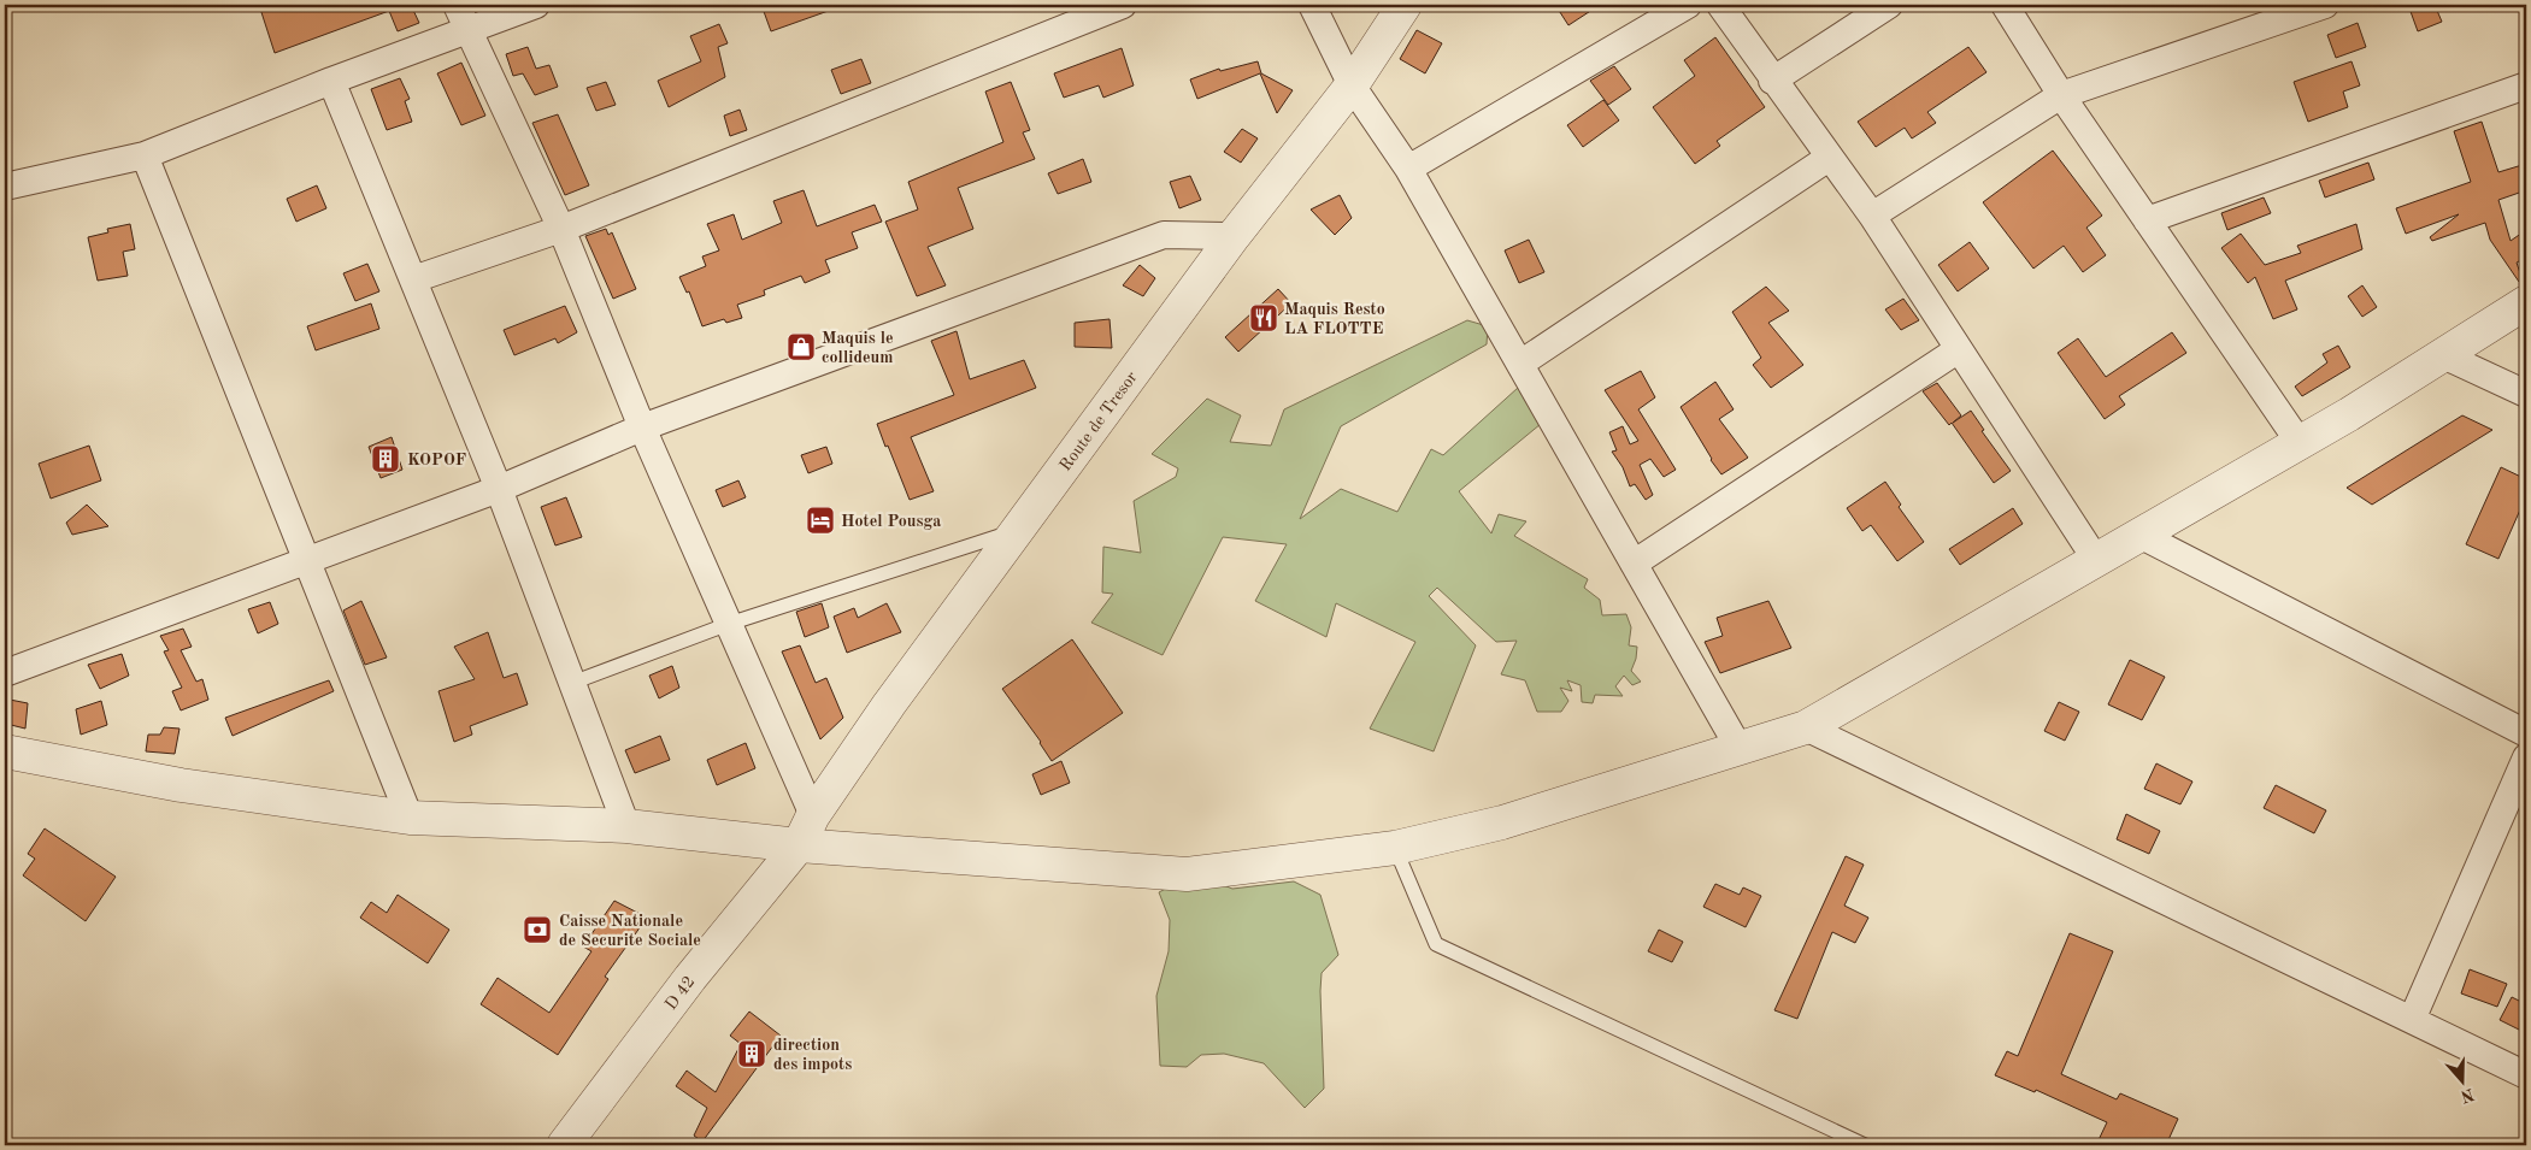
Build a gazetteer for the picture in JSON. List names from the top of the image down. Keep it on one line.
{"streets":{"street":["Route de Tresor","D 42"]},"crossings":[["Route de Tresor","D 42"]],"places":{"restaurant":["Maquis Resto LA FLOTTE"],"shop":["Maquis le collideum"],"building":["KOPOF","direction des impots"],"hotel":["Hotel Pousga"],"bank":["Caisse Nationale de Securite Sociale"]},"north":"bottom"}
